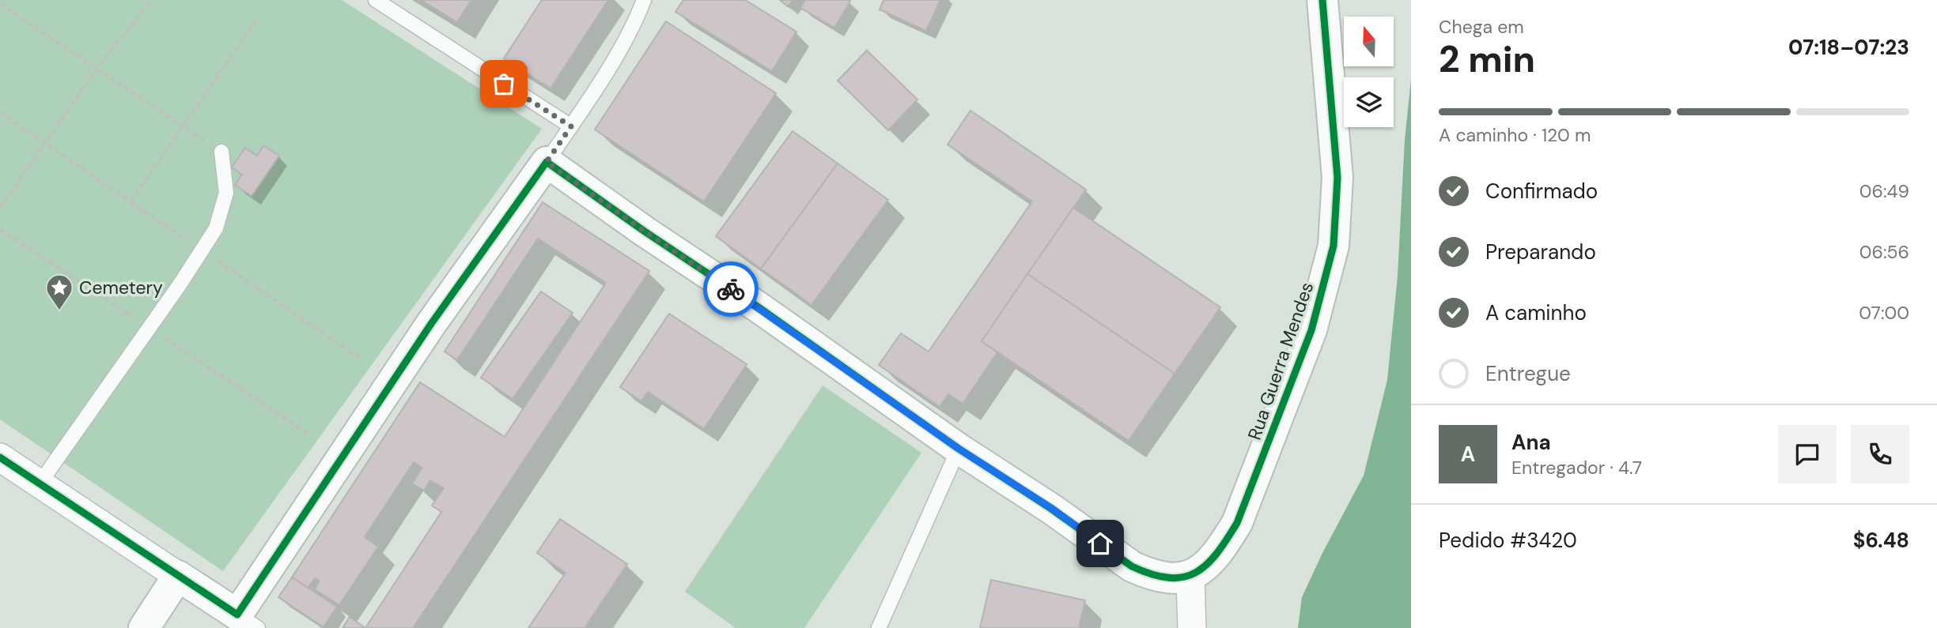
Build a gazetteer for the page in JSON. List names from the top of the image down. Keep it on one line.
{"streets":{"street":["Rua Guerra Mendes"]},"places":{"place":["Cemetery"]},"north":"top","page":{"heading":["2 min","Chega em","07:18–07:23"],"panel":["Ana","Entregador · 4.7","Pedido #3420","$6.48"],"bar":"A caminho · 120 m","list":[["Confirmado","06:49"],["Preparando","06:56"],["A caminho","07:00"],"Entregue"],"round":"A"}}
